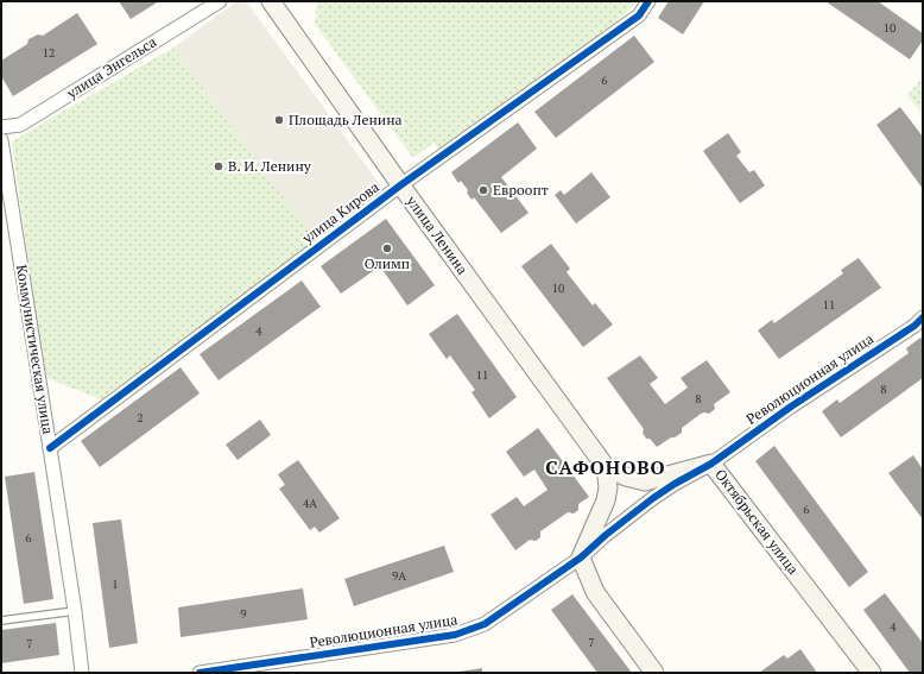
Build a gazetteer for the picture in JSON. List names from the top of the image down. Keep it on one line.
{"streets":{"main road":["улица Ленина","Октябрьская улица"],"street":["улица Энгельса","улица Кирова","Коммунистическая улица","Революционная улица"]},"crossings":[["улица Кирова","улица Ленина"],["улица Кирова","Коммунистическая улица"],["улица Ленина","Октябрьская улица"],["Революционная улица","Октябрьская улица"]],"districts":["САФОНОВО"],"places":["Площадь Ленина","В. И. Ленину","Евроопт","Олимп"],"house_numbers":["10","12","6","10","11","4","11","8","8","2","4А","6","6","9А","1","9","4","7","7"]}
